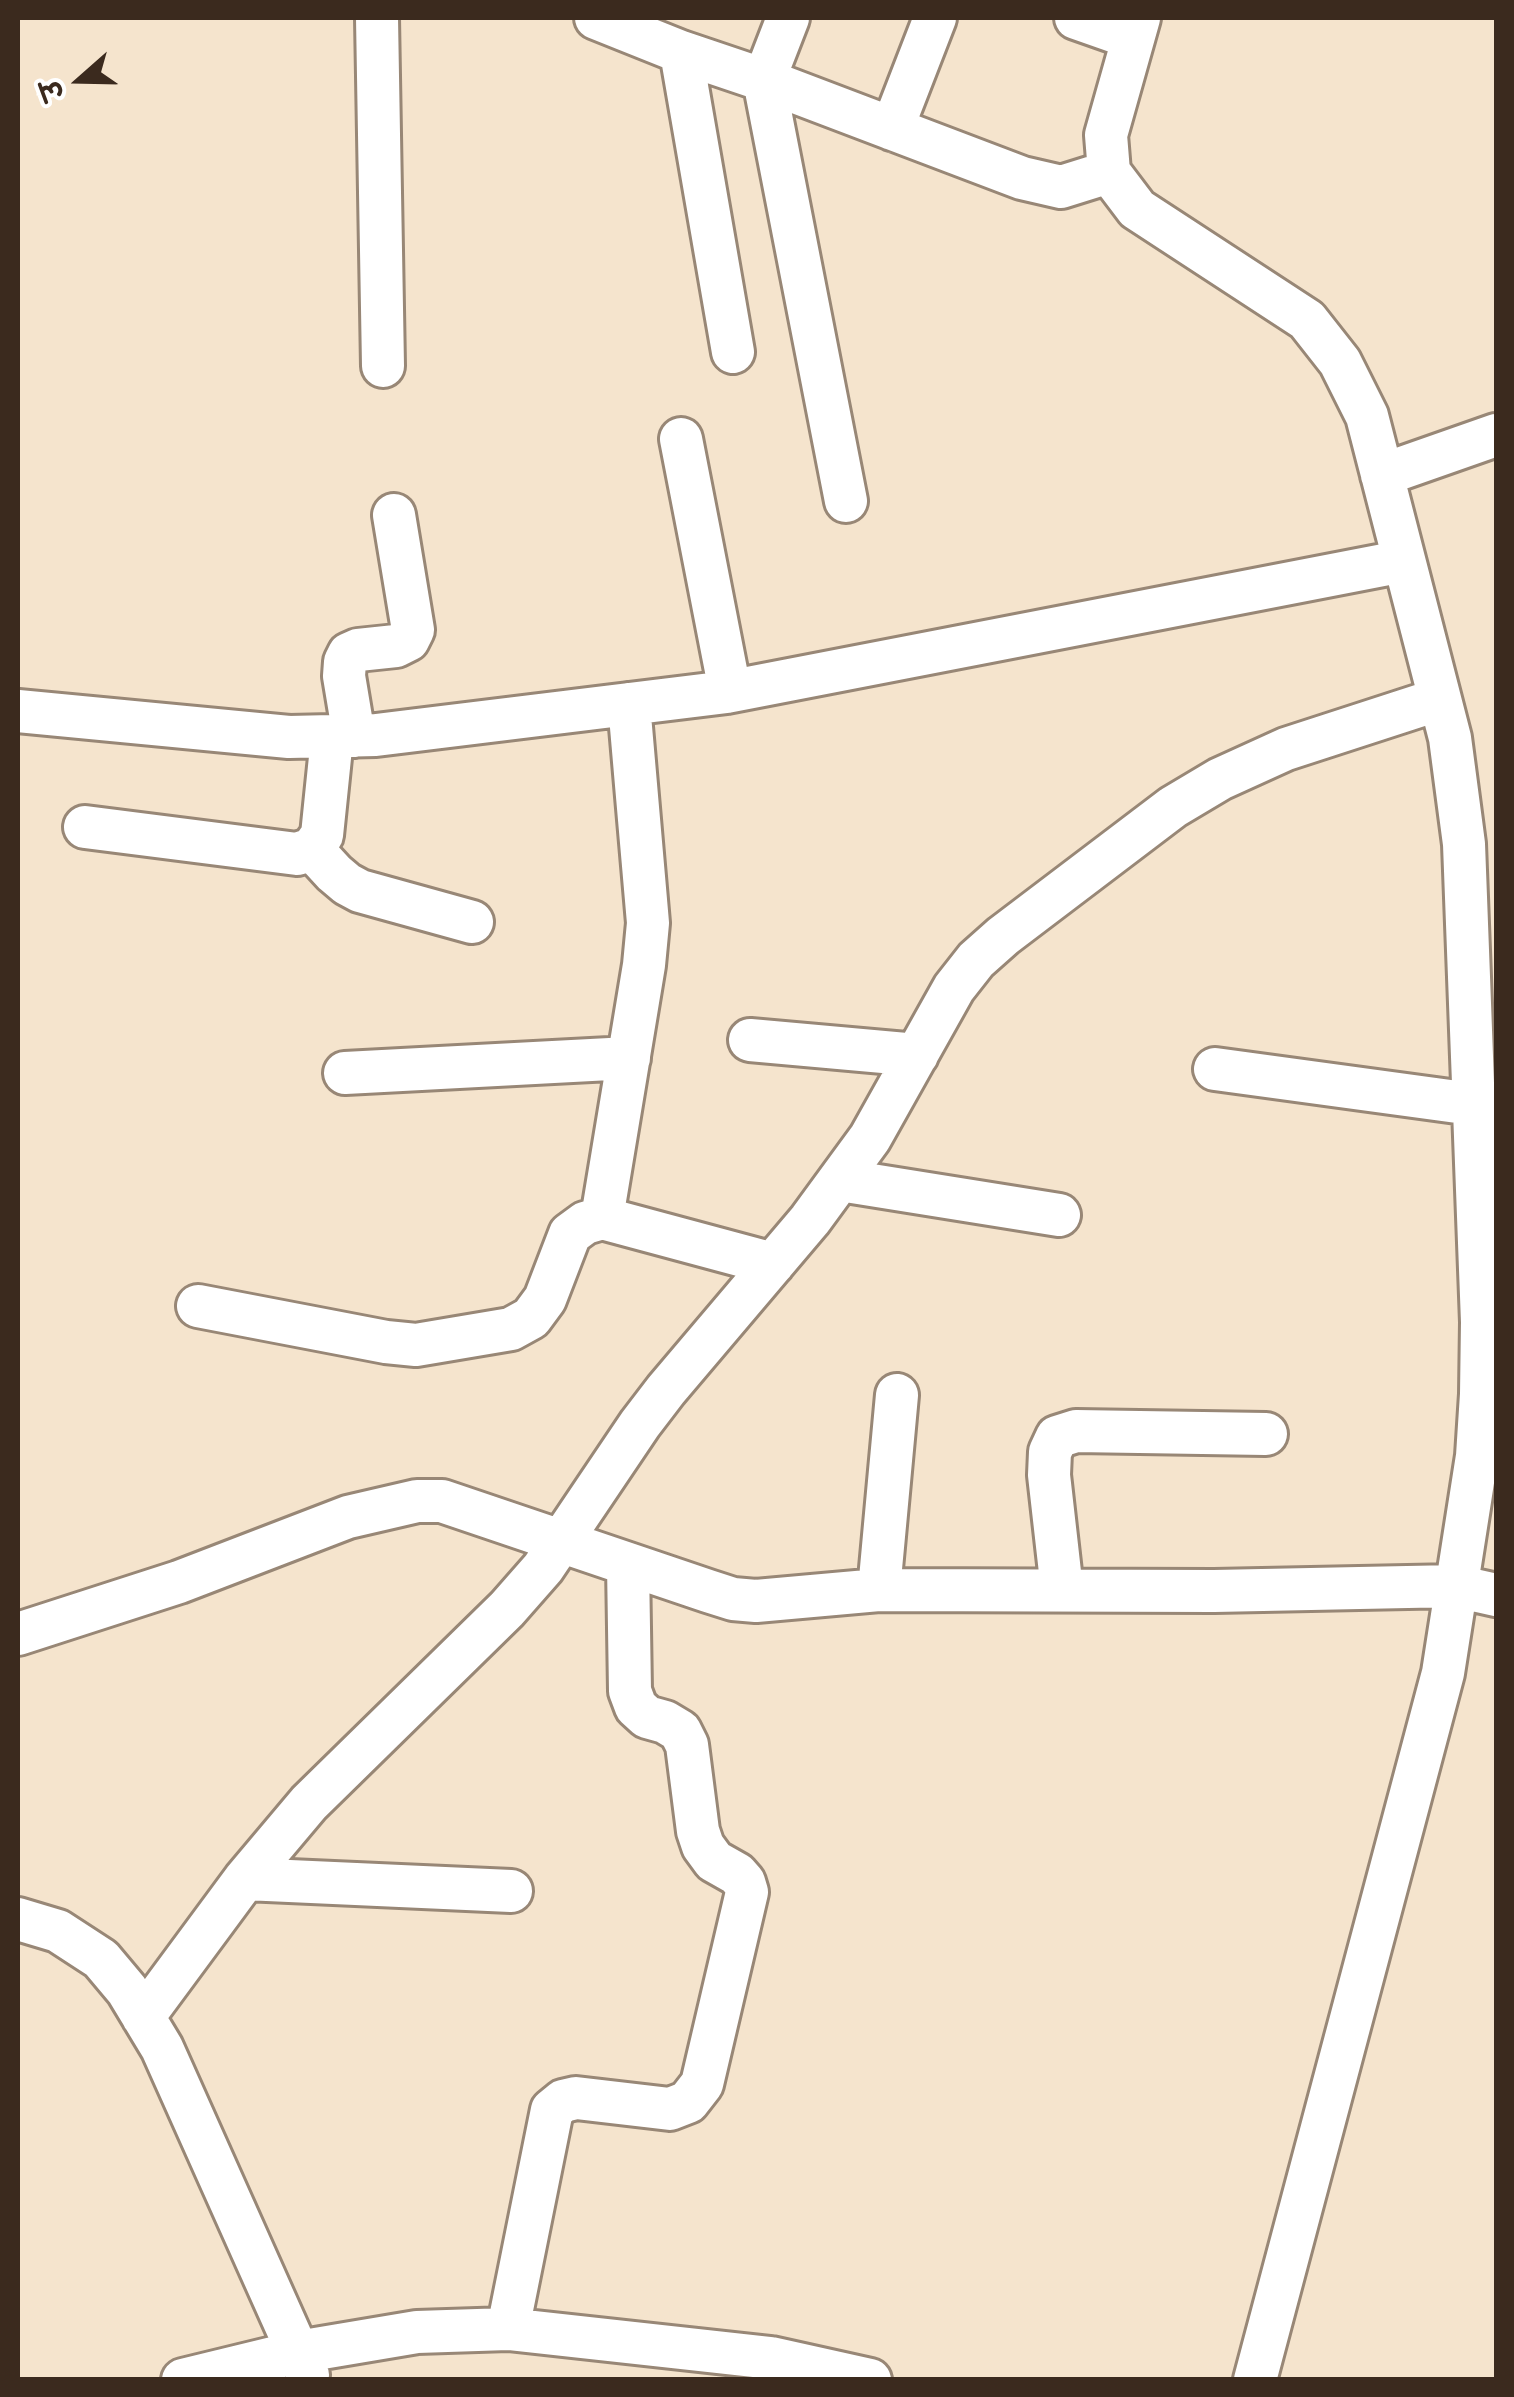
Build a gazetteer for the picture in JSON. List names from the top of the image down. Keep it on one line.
{"north":"left"}
